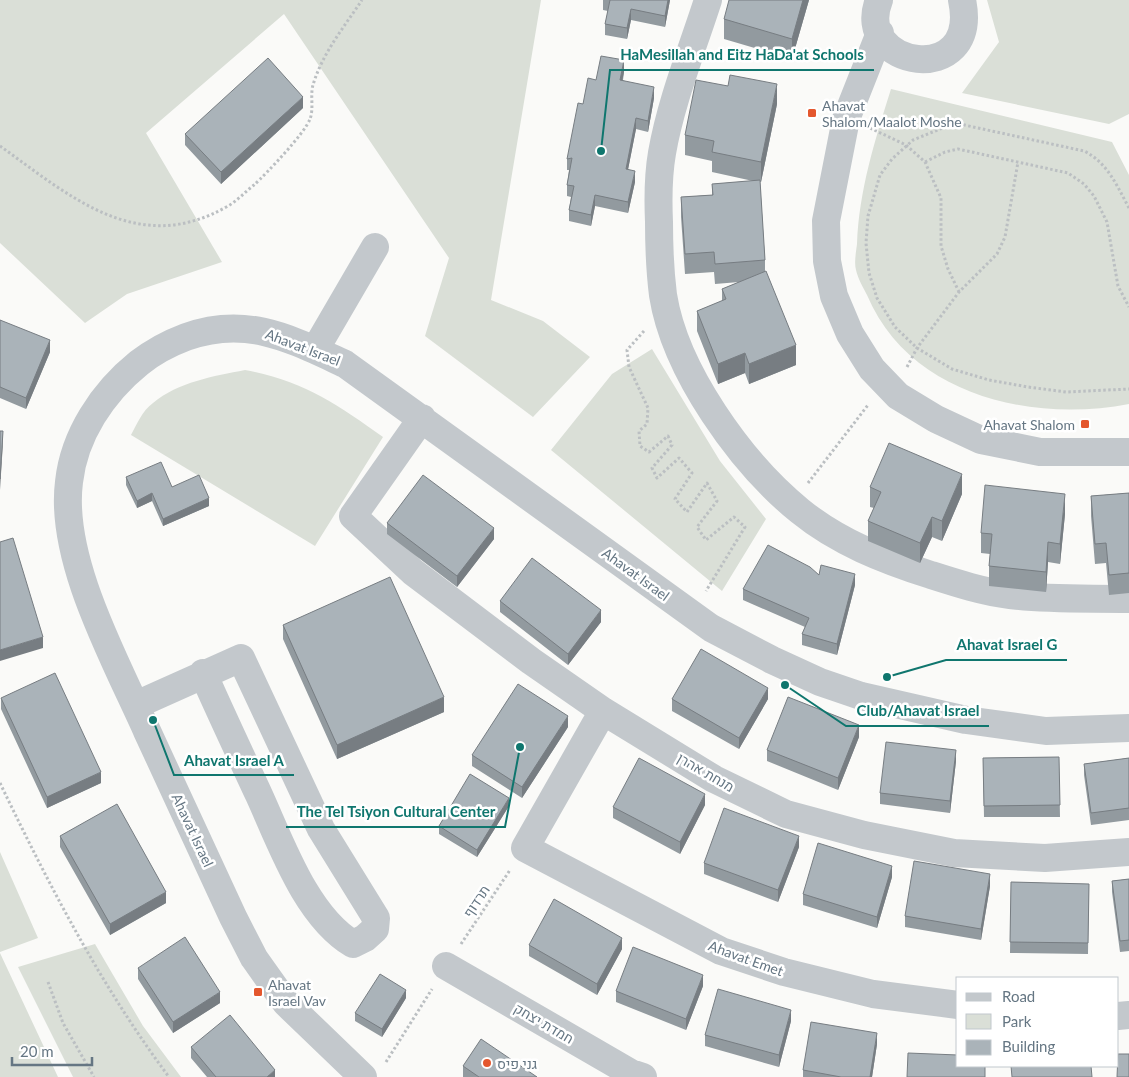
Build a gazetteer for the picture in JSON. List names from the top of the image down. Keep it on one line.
{"streets":{"street":["Ahavat Israel","מנחת אהרן","Ahavat Emet","חמדת יצחק"],"path":["תרדוף"]},"crossings":[["Ahavat Israel","מנחת אהרן"],["Ahavat Israel","תרדוף"],["תרדוף","Ahavat Emet"],["תרדוף","חמדת יצחק"]],"places":{"transit":["Ahavat Shalom/Maalot Moshe","Ahavat Shalom","Ahavat Israel Vav"],"other":["HaMesillah and Eitz HaDa'at Schools","Ahavat Israel G","Club/Ahavat Israel","Ahavat Israel A","The Tel Tsiyon Cultural Center","גני פיס"]},"legend":["Road","Park","Building"],"scale_bar":"20 m"}
